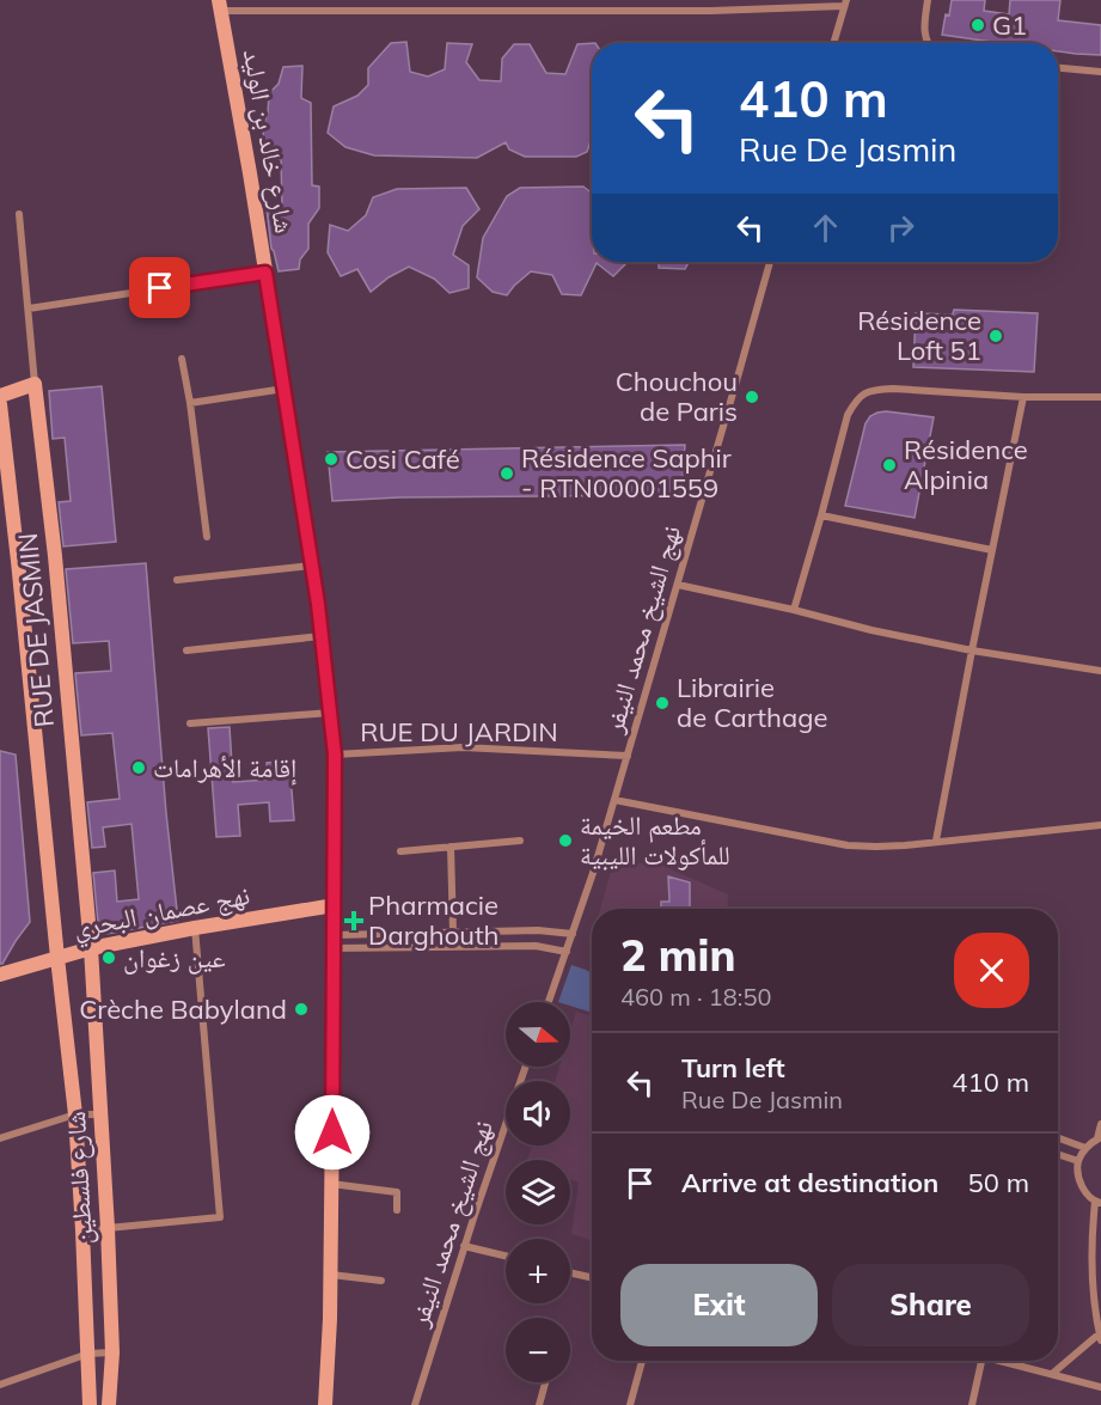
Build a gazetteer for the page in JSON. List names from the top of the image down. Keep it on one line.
{"streets":{"street":["شارع خالد بن الوليد","نهج الشيخ محمد النيفر","RUE DE JASMIN","RUE DU JARDIN","نهج عصمان البحري","شارع فلسطين"]},"crossings":[["شارع خالد بن الوليد","RUE DU JARDIN"],["شارع خالد بن الوليد","نهج عصمان البحري"],["نهج الشيخ محمد النيفر","RUE DU JARDIN"],["RUE DE JASMIN","نهج عصمان البحري"],["RUE DE JASMIN","شارع فلسطين"],["نهج عصمان البحري","شارع فلسطين"]],"places":{"other":["G1","Résidence Loft 51","Chouchou de Paris","Cosi Café","Résidence Alpinia","Résidence Saphir - RTN00001559","Librairie de Carthage","إقامة الأهرامات","مطعم الخيمة للمأكولات الليبية","عين زغوان","Crèche Babyland"],"health":["Pharmacie Darghouth"]},"north":"right","page":{"turn":["410 m","Rue De Jasmin"],"heading":["2 min","460 m · 18:50"],"map_buttons":["+","−"],"list":[{"name":"Turn left","note":"Rue De Jasmin","value":"410 m"},{"name":"Arrive at destination","value":"50 m"}],"buttons":["Exit","Share"]}}
